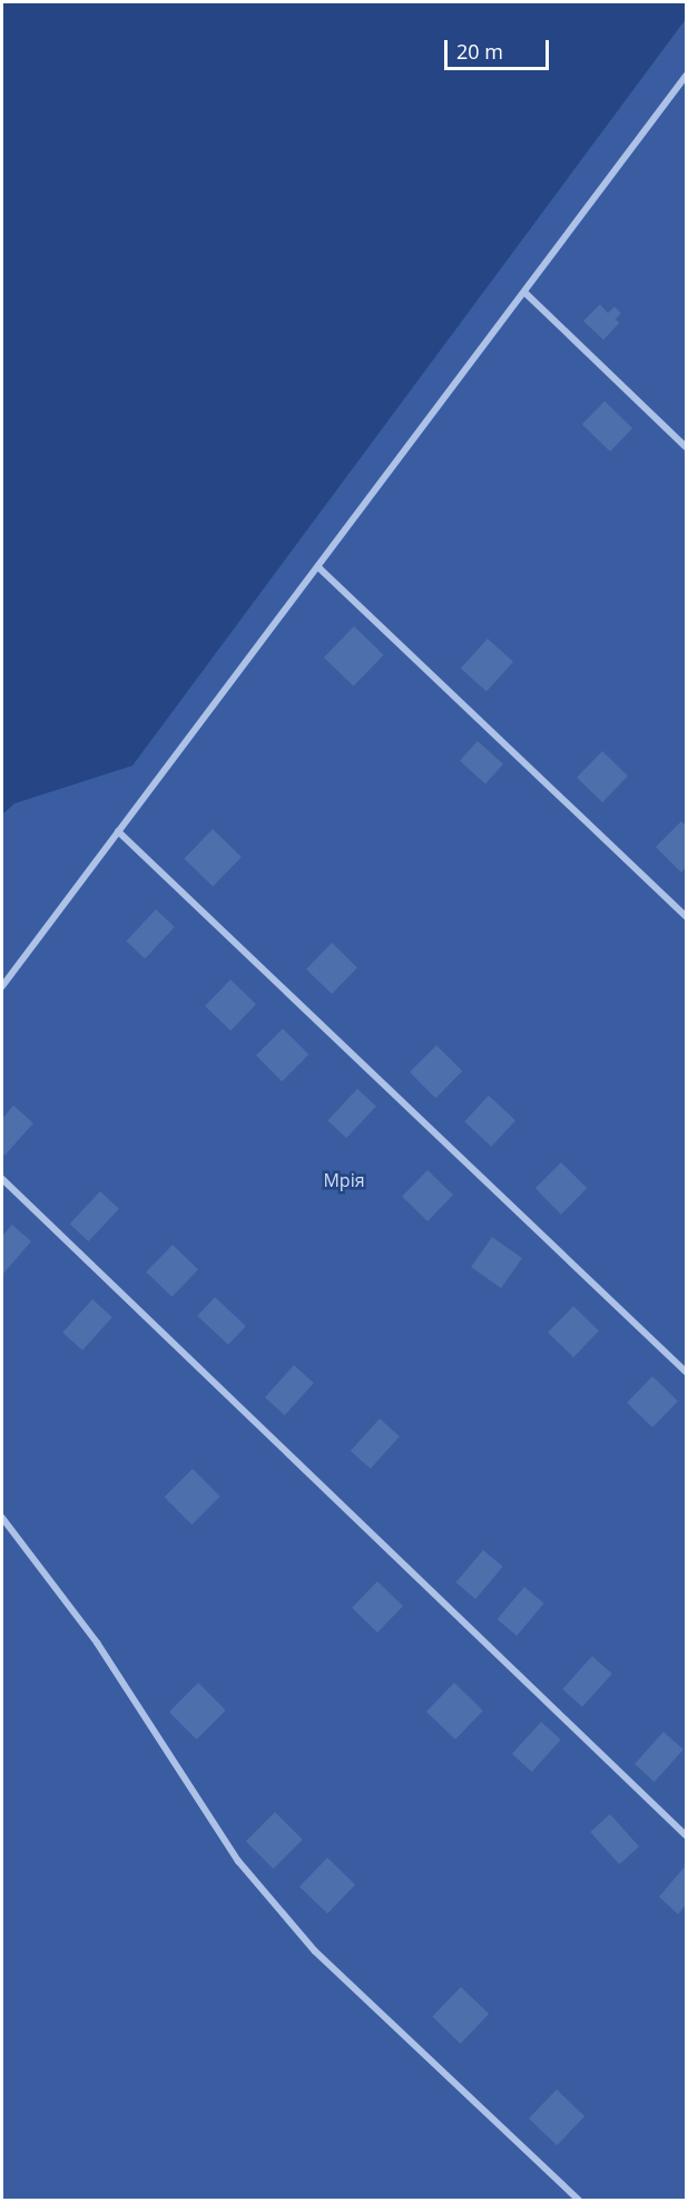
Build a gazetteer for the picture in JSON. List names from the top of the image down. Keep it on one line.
{"parks":["Мрія"],"scale_bar":"20 m"}
